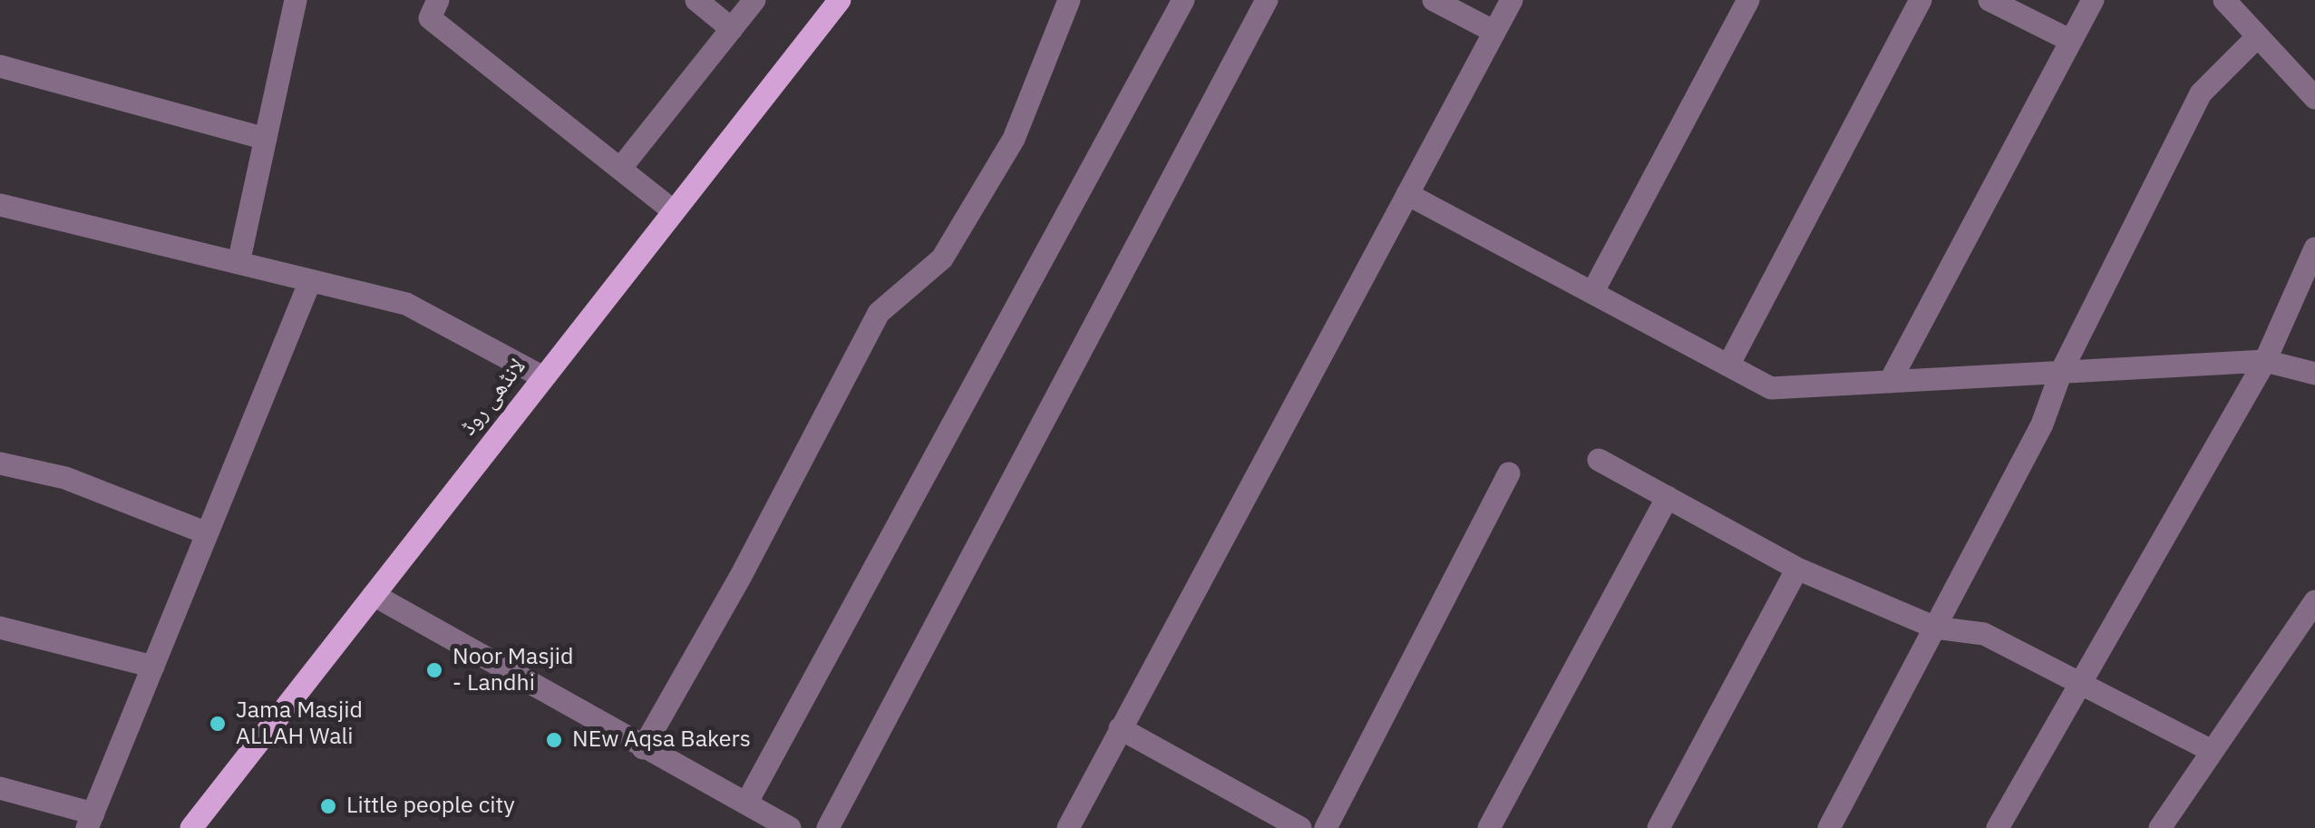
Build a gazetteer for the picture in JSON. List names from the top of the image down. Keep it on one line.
{"streets":{"main road":["لانڈھی روڈ"]},"places":["Noor Masjid - Landhi","Jama Masjid ALLAH Wali","NEw Aqsa Bakers","Little people city"]}
